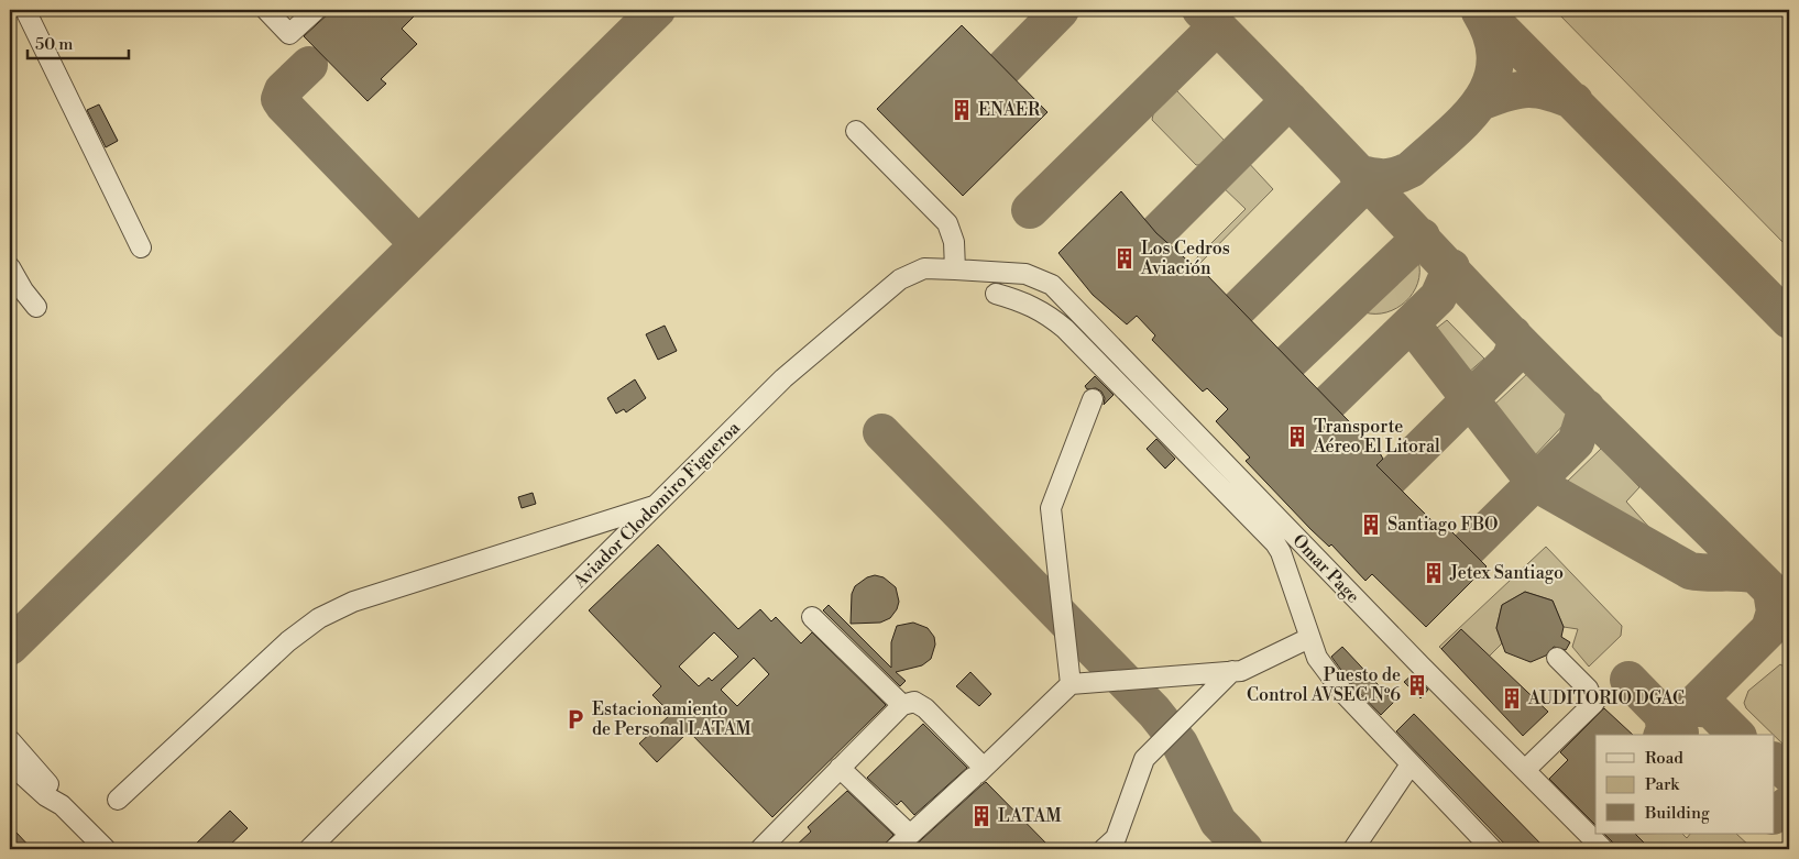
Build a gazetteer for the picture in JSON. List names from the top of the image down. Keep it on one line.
{"streets":{"street":["Aviador Clodomiro Figueroa","Omar Page"]},"crossings":[["Aviador Clodomiro Figueroa","Omar Page"]],"places":{"building":["ENAER","Los Cedros Aviación","Transporte Aéreo El Litoral","Santiago FBO","Jetex Santiago","Puesto de Control AVSEC Nº6","AUDITORIO DGAC","LATAM"],"parking":["Estacionamiento de Personal LATAM"]},"legend":["Road","Park","Building"],"scale_bar":"50 m"}
